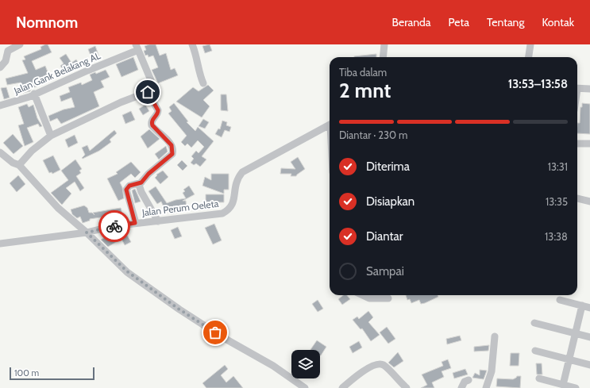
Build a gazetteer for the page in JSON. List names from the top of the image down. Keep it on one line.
{"streets":{"street":["Jalan Gank Belakang AL","Jalan Perum Oeleta"]},"scale_bar":"100 m","page":{"header":"Nomnom","nav":["Beranda","Peta","Tentang","Kontak"],"heading":["2 mnt","Tiba dalam","13:53–13:58"],"bar":"Diantar · 230 m","list":[["Diterima","13:31"],["Disiapkan","13:35"],["Diantar","13:38"],"Sampai"],"scale":"100 m"}}
